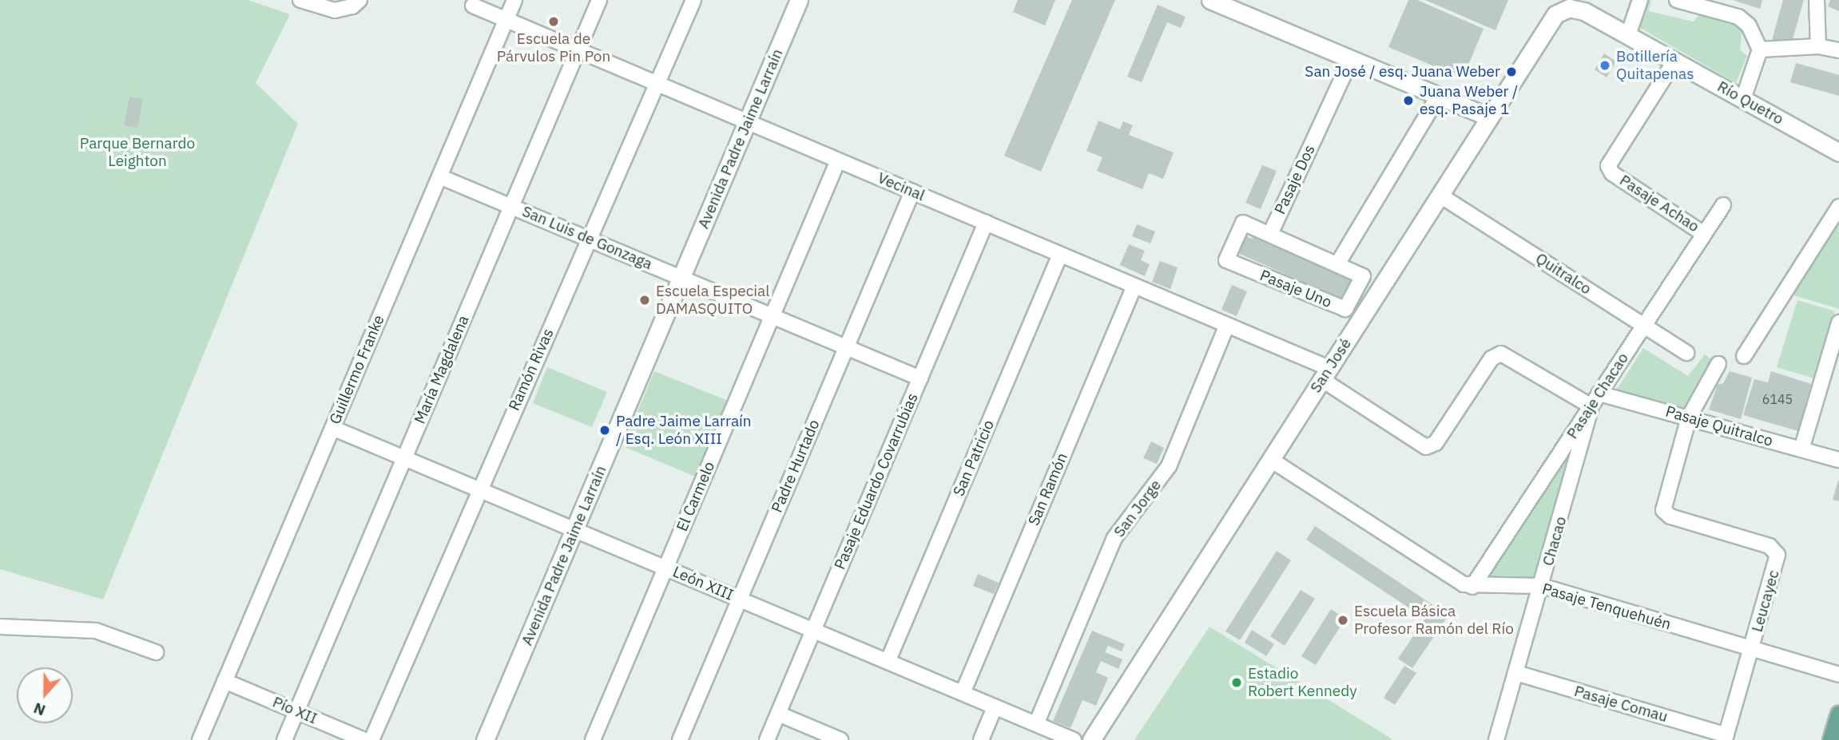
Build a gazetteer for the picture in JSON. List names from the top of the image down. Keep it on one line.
{"streets":{"street":["Río Quetro","Avenida Padre Jaime Larraín","Pasaje Dos","Vecinal","Pasaje Achao","San Luis de Gonzaga","Quitralco","Pasaje Uno","San José","Guillermo Franke","María Magdalena","Ramón Rivas","Pasaje Chacao","Pasaje Quitralco","San Patricio","Padre Hurtado","Pasaje Eduardo Covarrubias","San Ramón","El Carmelo","San Jorge","Chacao","León XIII","Leucayec","Pasaje Tenquehuén","Pasaje Comau","Pío XII"]},"crossings":[["Río Quetro","Pasaje Achao"],["Río Quetro","San José"],["Avenida Padre Jaime Larraín","Vecinal"],["Avenida Padre Jaime Larraín","San Luis de Gonzaga"],["Avenida Padre Jaime Larraín","León XIII"],["Pasaje Dos","Pasaje Uno"],["Vecinal","San José"],["Vecinal","Guillermo Franke"],["Vecinal","María Magdalena"],["Vecinal","Ramón Rivas"],["Vecinal","Pasaje Chacao"],["Vecinal","San Patricio"],["Vecinal","Padre Hurtado"],["Vecinal","Pasaje Eduardo Covarrubias"],["Vecinal","San Ramón"],["Vecinal","El Carmelo"],["Vecinal","San Jorge"],["Vecinal","Chacao"],["Pasaje Achao","Pasaje Chacao"],["San Luis de Gonzaga","Guillermo Franke"],["San Luis de Gonzaga","María Magdalena"],["San Luis de Gonzaga","Ramón Rivas"],["San Luis de Gonzaga","Padre Hurtado"],["San Luis de Gonzaga","Pasaje Eduardo Covarrubias"],["San Luis de Gonzaga","El Carmelo"],["Quitralco","San José"],["Quitralco","Pasaje Chacao"],["San José","Pasaje Tenquehuén"],["Guillermo Franke","León XIII"],["Guillermo Franke","Pío XII"],["María Magdalena","León XIII"],["María Magdalena","Pío XII"],["Ramón Rivas","León XIII"],["Pasaje Chacao","Pasaje Quitralco"],["Pasaje Chacao","Chacao"],["Pasaje Chacao","Pasaje Tenquehuén"],["Pasaje Quitralco","Leucayec"],["San Patricio","León XIII"],["Padre Hurtado","León XIII"],["Pasaje Eduardo Covarrubias","León XIII"],["San Ramón","León XIII"],["El Carmelo","León XIII"],["San Jorge","León XIII"],["Chacao","Pasaje Tenquehuén"],["Chacao","Pasaje Comau"],["Leucayec","Pasaje Tenquehuén"],["Leucayec","Pasaje Comau"]],"parks":["Parque Bernardo Leighton"],"places":["Escuela de Párvulos Pin Pon","Botillería Quitapenas","San José / esq. Juana Weber","Juana Weber / esq. Pasaje 1","Escuela Especial DAMASQUITO","Padre Jaime Larraín / Esq. León XIII","Escuela Básica Profesor Ramón del Río","Estadio Robert Kennedy"],"house_numbers":["6145"],"north":"bottom"}
